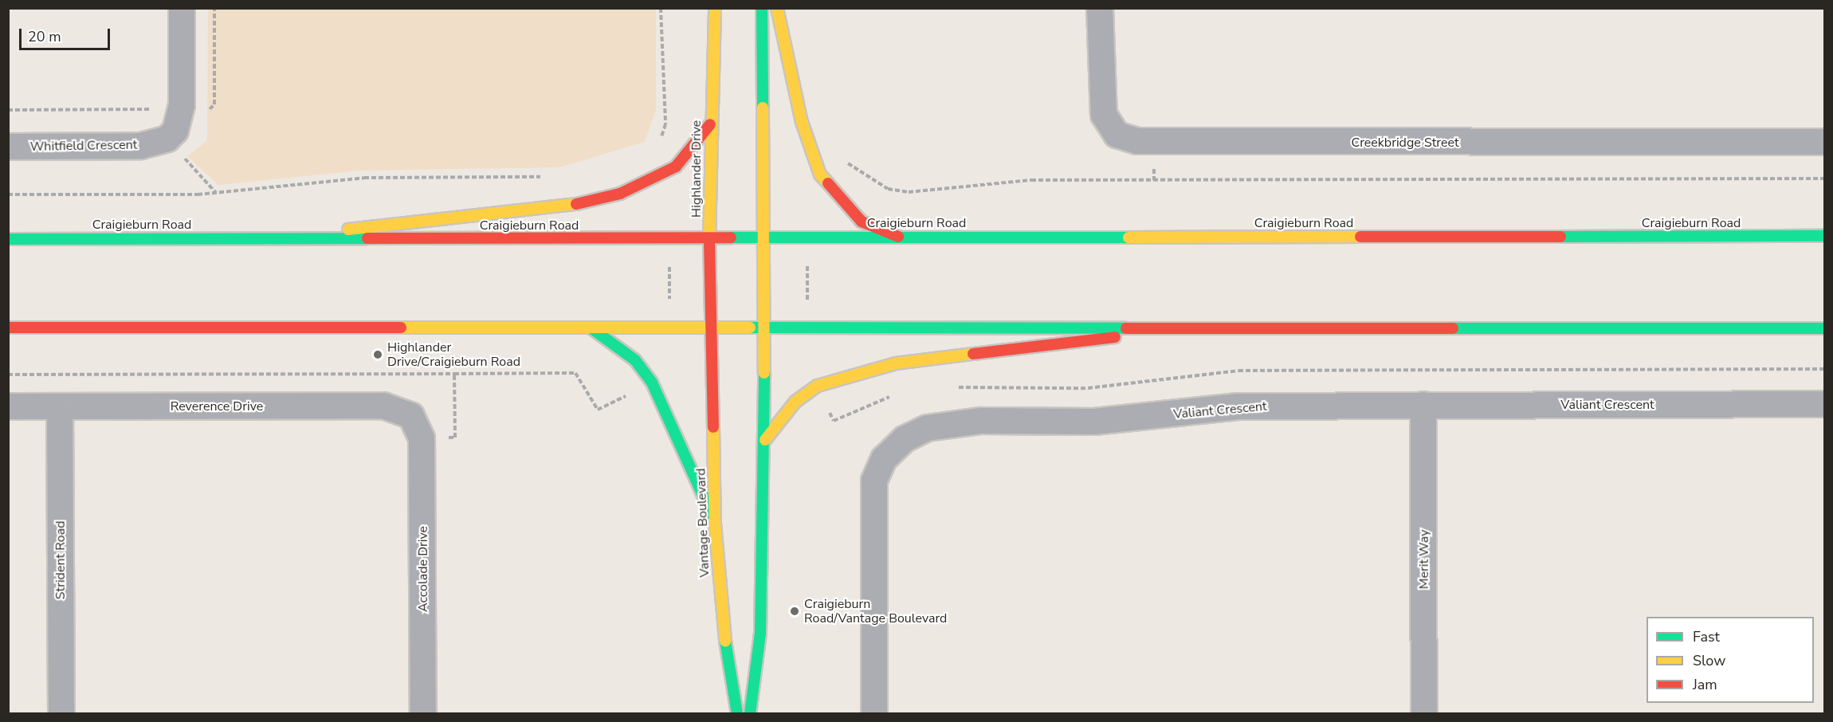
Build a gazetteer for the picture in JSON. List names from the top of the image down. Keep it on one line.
{"streets":{"main road":["Highlander Drive","Craigieburn Road","Vantage Boulevard"],"street":["Creekbridge Street","Whitfield Crescent","Valiant Crescent","Reverence Drive","Merit Way","Strident Road","Accolade Drive"]},"crossings":[["Highlander Drive","Craigieburn Road"],["Highlander Drive","Vantage Boulevard"],["Valiant Crescent","Merit Way"],["Reverence Drive","Strident Road"],["Reverence Drive","Accolade Drive"]],"places":["Highlander Drive/Craigieburn Road","Craigieburn Road/Vantage Boulevard"],"legend":["Fast","Slow","Jam"],"scale_bar":"20 m"}
